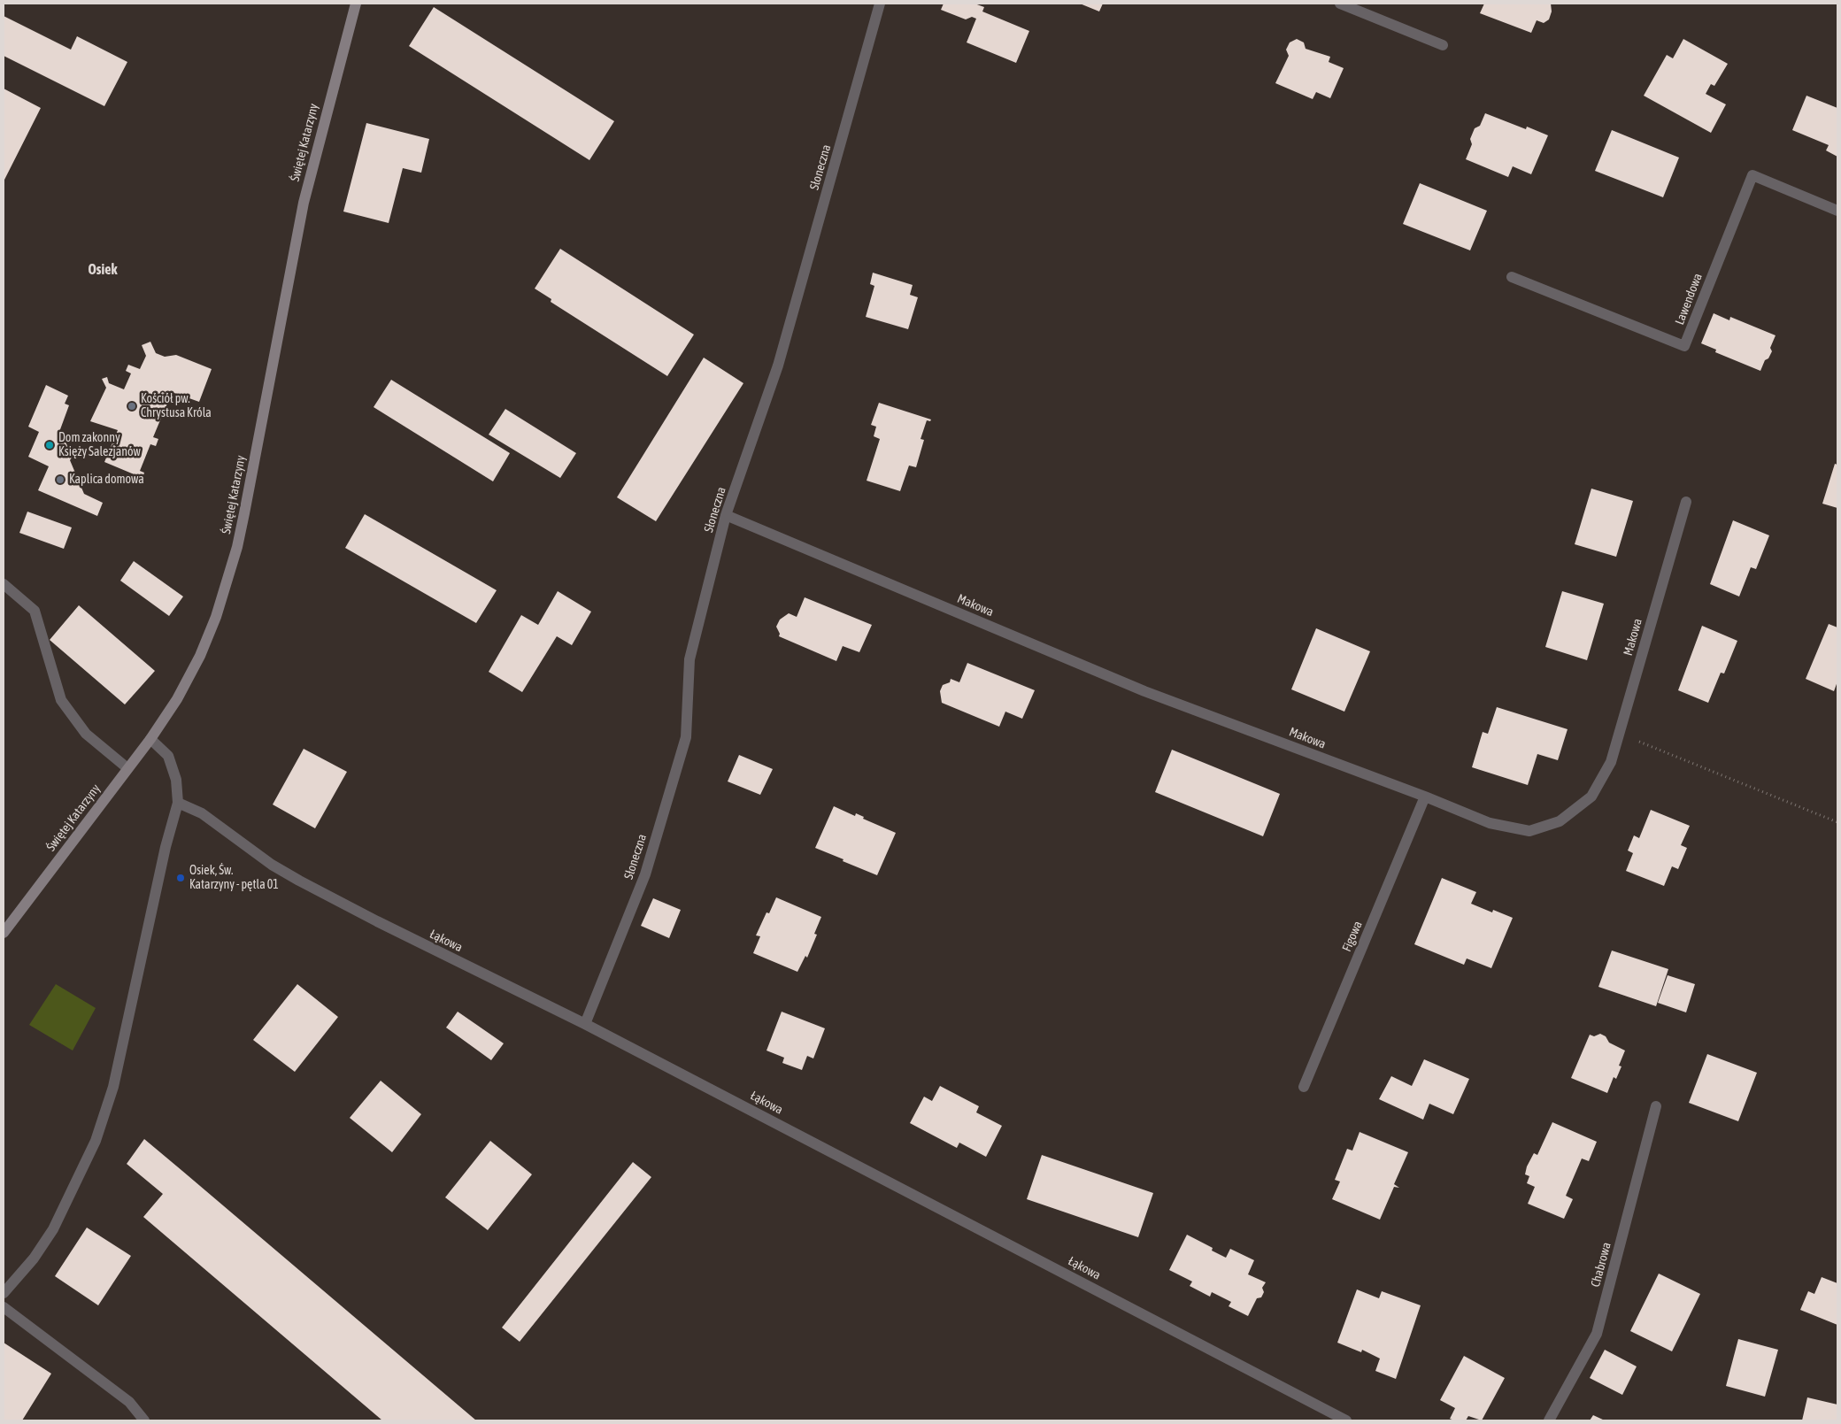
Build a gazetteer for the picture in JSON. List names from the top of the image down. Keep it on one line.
{"streets":{"street":["Świętej Katarzyny","Słoneczna","Lawendowa","Makowa","Figowa","Łąkowa","Chabrowa"]},"crossings":[["Słoneczna","Makowa"],["Słoneczna","Łąkowa"],["Makowa","Figowa"]],"districts":["Osiek"],"places":["Kościół pw. Chrystusa Króla","Dom zakonny Księży Salezjanów","Kaplica domowa","Osiek, Św. Katarzyny - pętla 01"]}
